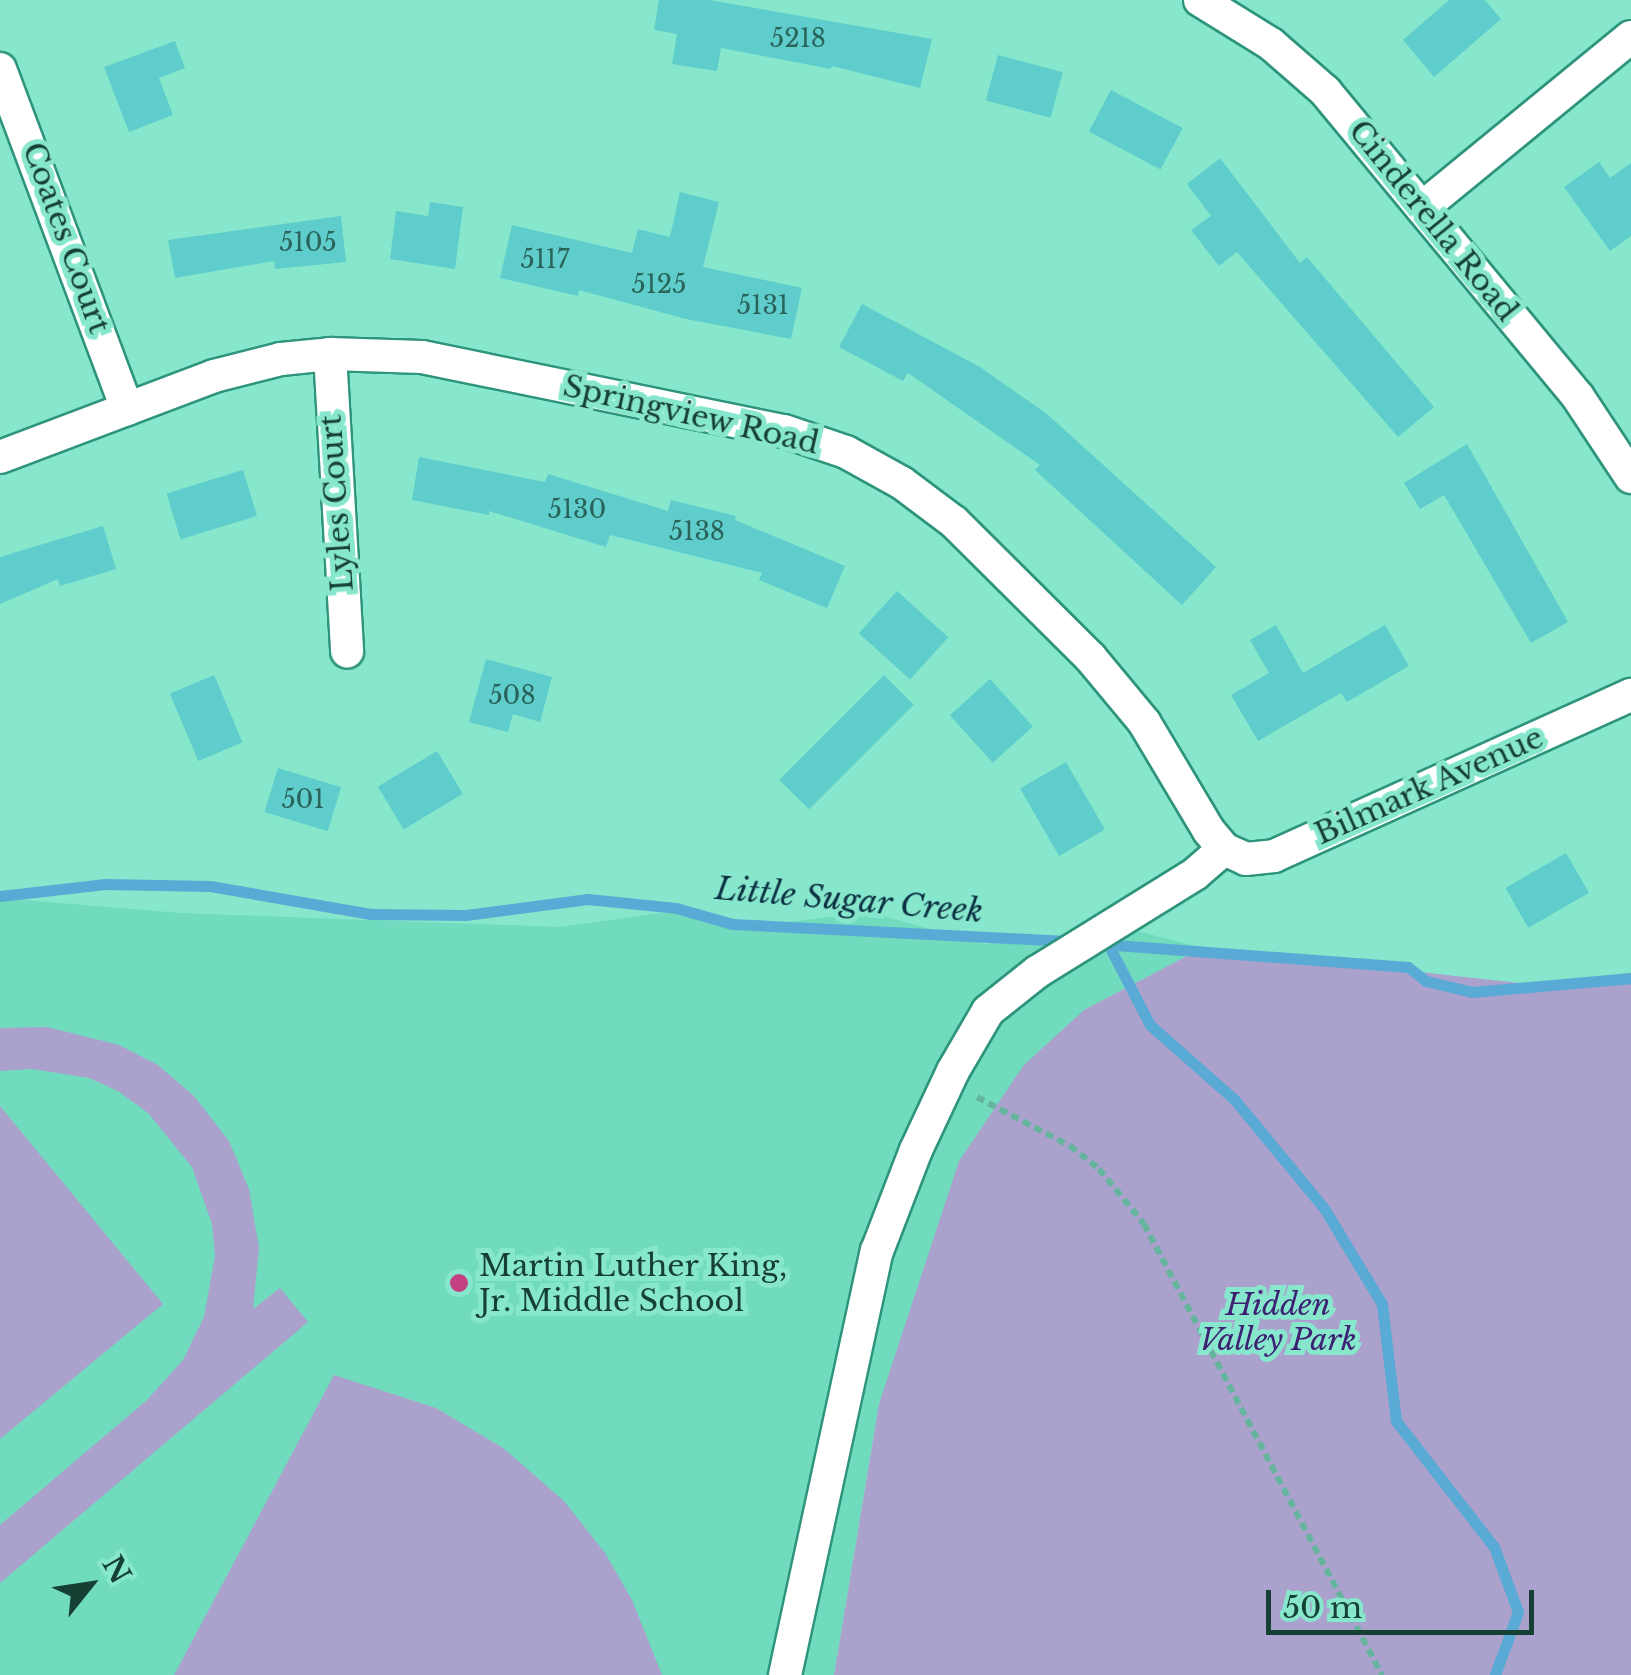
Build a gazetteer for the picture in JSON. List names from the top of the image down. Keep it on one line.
{"streets":{"street":["Cinderella Road","Coates Court","Springview Road","Lyles Court","Bilmark Avenue"]},"crossings":[["Coates Court","Springview Road"],["Springview Road","Lyles Court"],["Springview Road","Bilmark Avenue"]],"water":["Little Sugar Creek"],"parks":["Hidden Valley Park"],"places":["Martin Luther King, Jr. Middle School"],"house_numbers":["5218","5105","5117","5125","5131","5130","5138","508","501"],"scale_bar":"50 m","north":"top right"}
